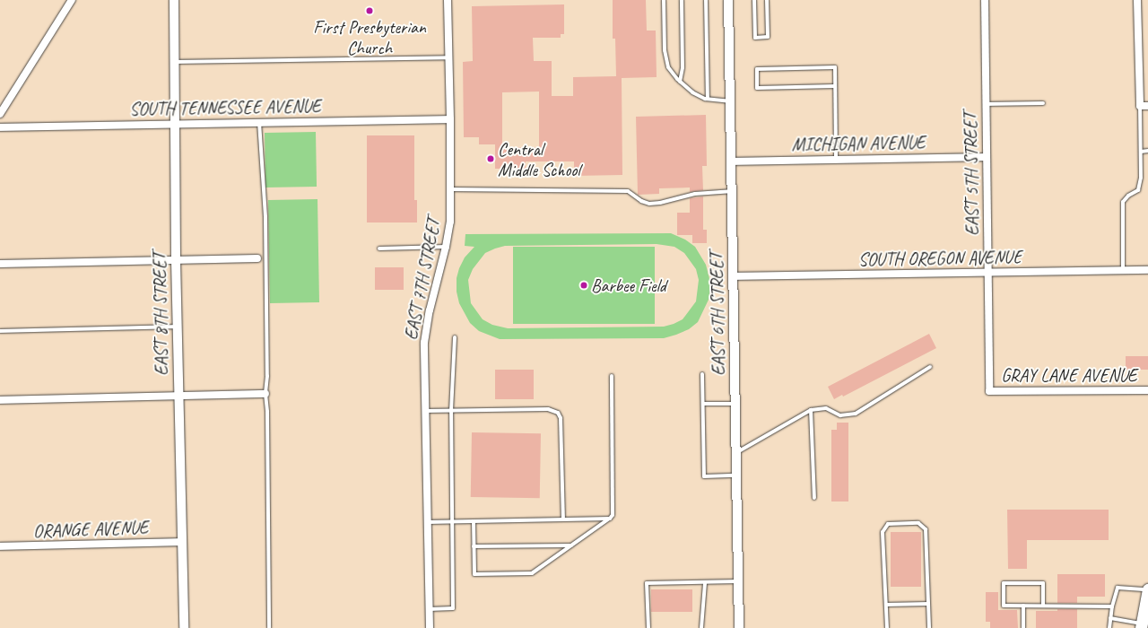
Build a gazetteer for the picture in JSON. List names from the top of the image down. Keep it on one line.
{"streets":{"street":["SOUTH TENNESSEE AVENUE","MICHIGAN AVENUE","EAST 5TH STREET","SOUTH OREGON AVENUE","EAST 7TH STREET","EAST 8TH STREET","EAST 6TH STREET","GRAY LANE AVENUE","ORANGE AVENUE"]},"crossings":[["SOUTH TENNESSEE AVENUE","EAST 7TH STREET"],["SOUTH TENNESSEE AVENUE","EAST 8TH STREET"],["MICHIGAN AVENUE","EAST 5TH STREET"],["MICHIGAN AVENUE","EAST 6TH STREET"],["EAST 5TH STREET","SOUTH OREGON AVENUE"],["EAST 5TH STREET","GRAY LANE AVENUE"],["SOUTH OREGON AVENUE","EAST 6TH STREET"],["EAST 8TH STREET","ORANGE AVENUE"]],"places":["First Presbyterian Church","Central Middle School","Barbee Field"]}
